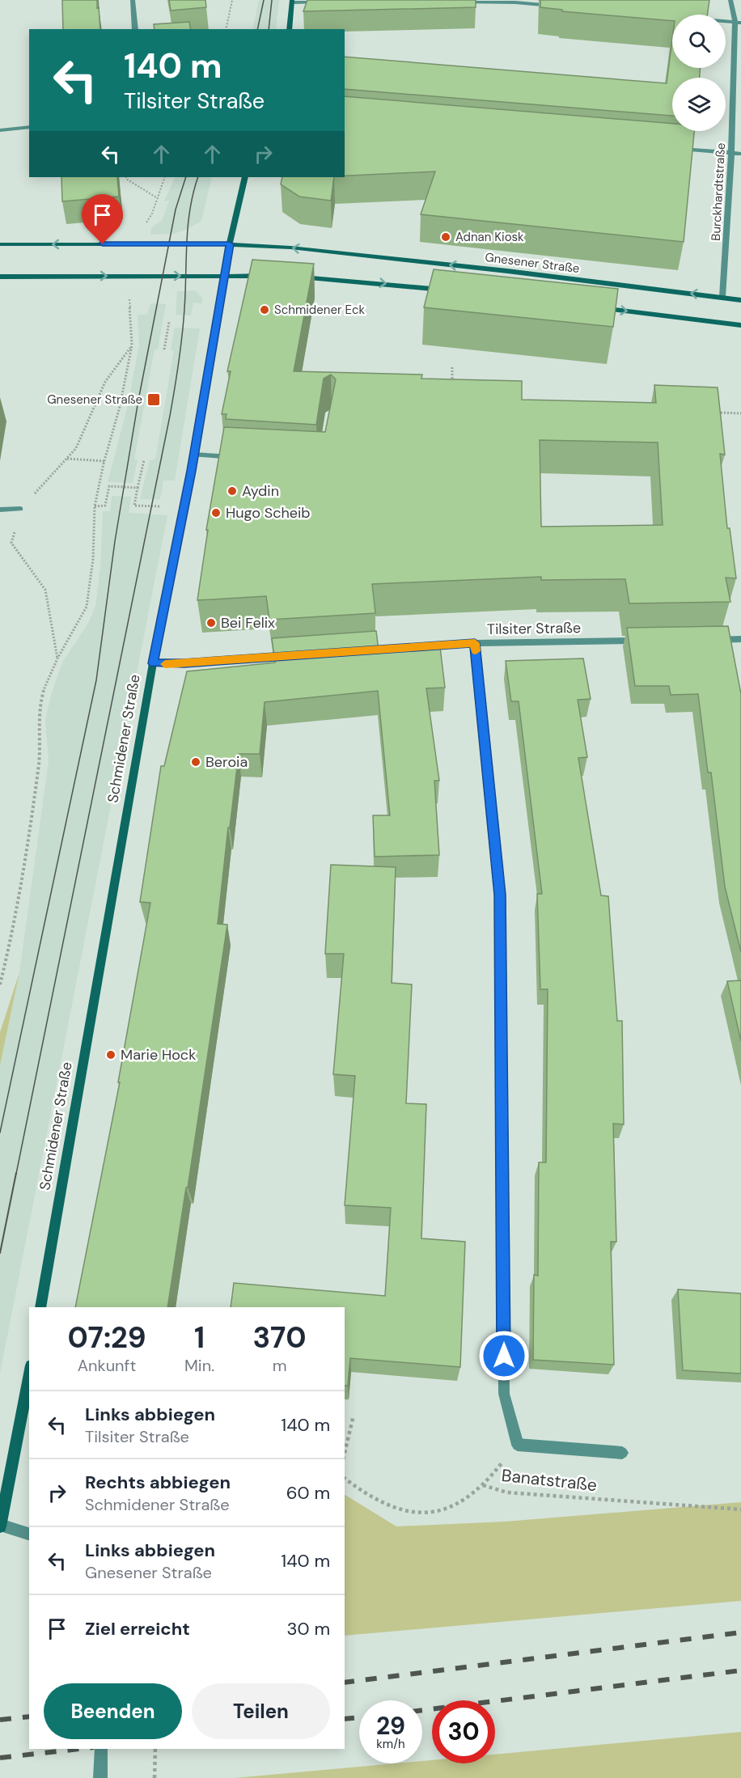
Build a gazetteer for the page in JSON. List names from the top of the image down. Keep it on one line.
{"streets":{"main road":["Gnesener Straße","Schmidener Straße"],"street":["Burckhardtstraße","Tilsiter Straße"],"path":["Banatstraße"]},"crossings":[["Burckhardtstraße","Gnesener Straße"],["Gnesener Straße","Schmidener Straße"]],"places":{"other":["Adnan Kiosk","Schmidener Eck","Aydin","Hugo Scheib","Bei Felix","Beroia","Marie Hock"],"transit":["Gnesener Straße"]},"page":{"turn":["140 m","Tilsiter Straße"],"eta":["07:29","Ankunft","1","Min.","370","m"],"list":[{"name":"Links abbiegen","note":"Tilsiter Straße","value":"140 m"},{"name":"Rechts abbiegen","note":"Schmidener Straße","value":"60 m"},{"name":"Links abbiegen","note":"Gnesener Straße","value":"140 m"},{"name":"Ziel erreicht","value":"30 m"}],"buttons":["Beenden","Teilen"],"speed":"29 km/h","limit":"30"}}
